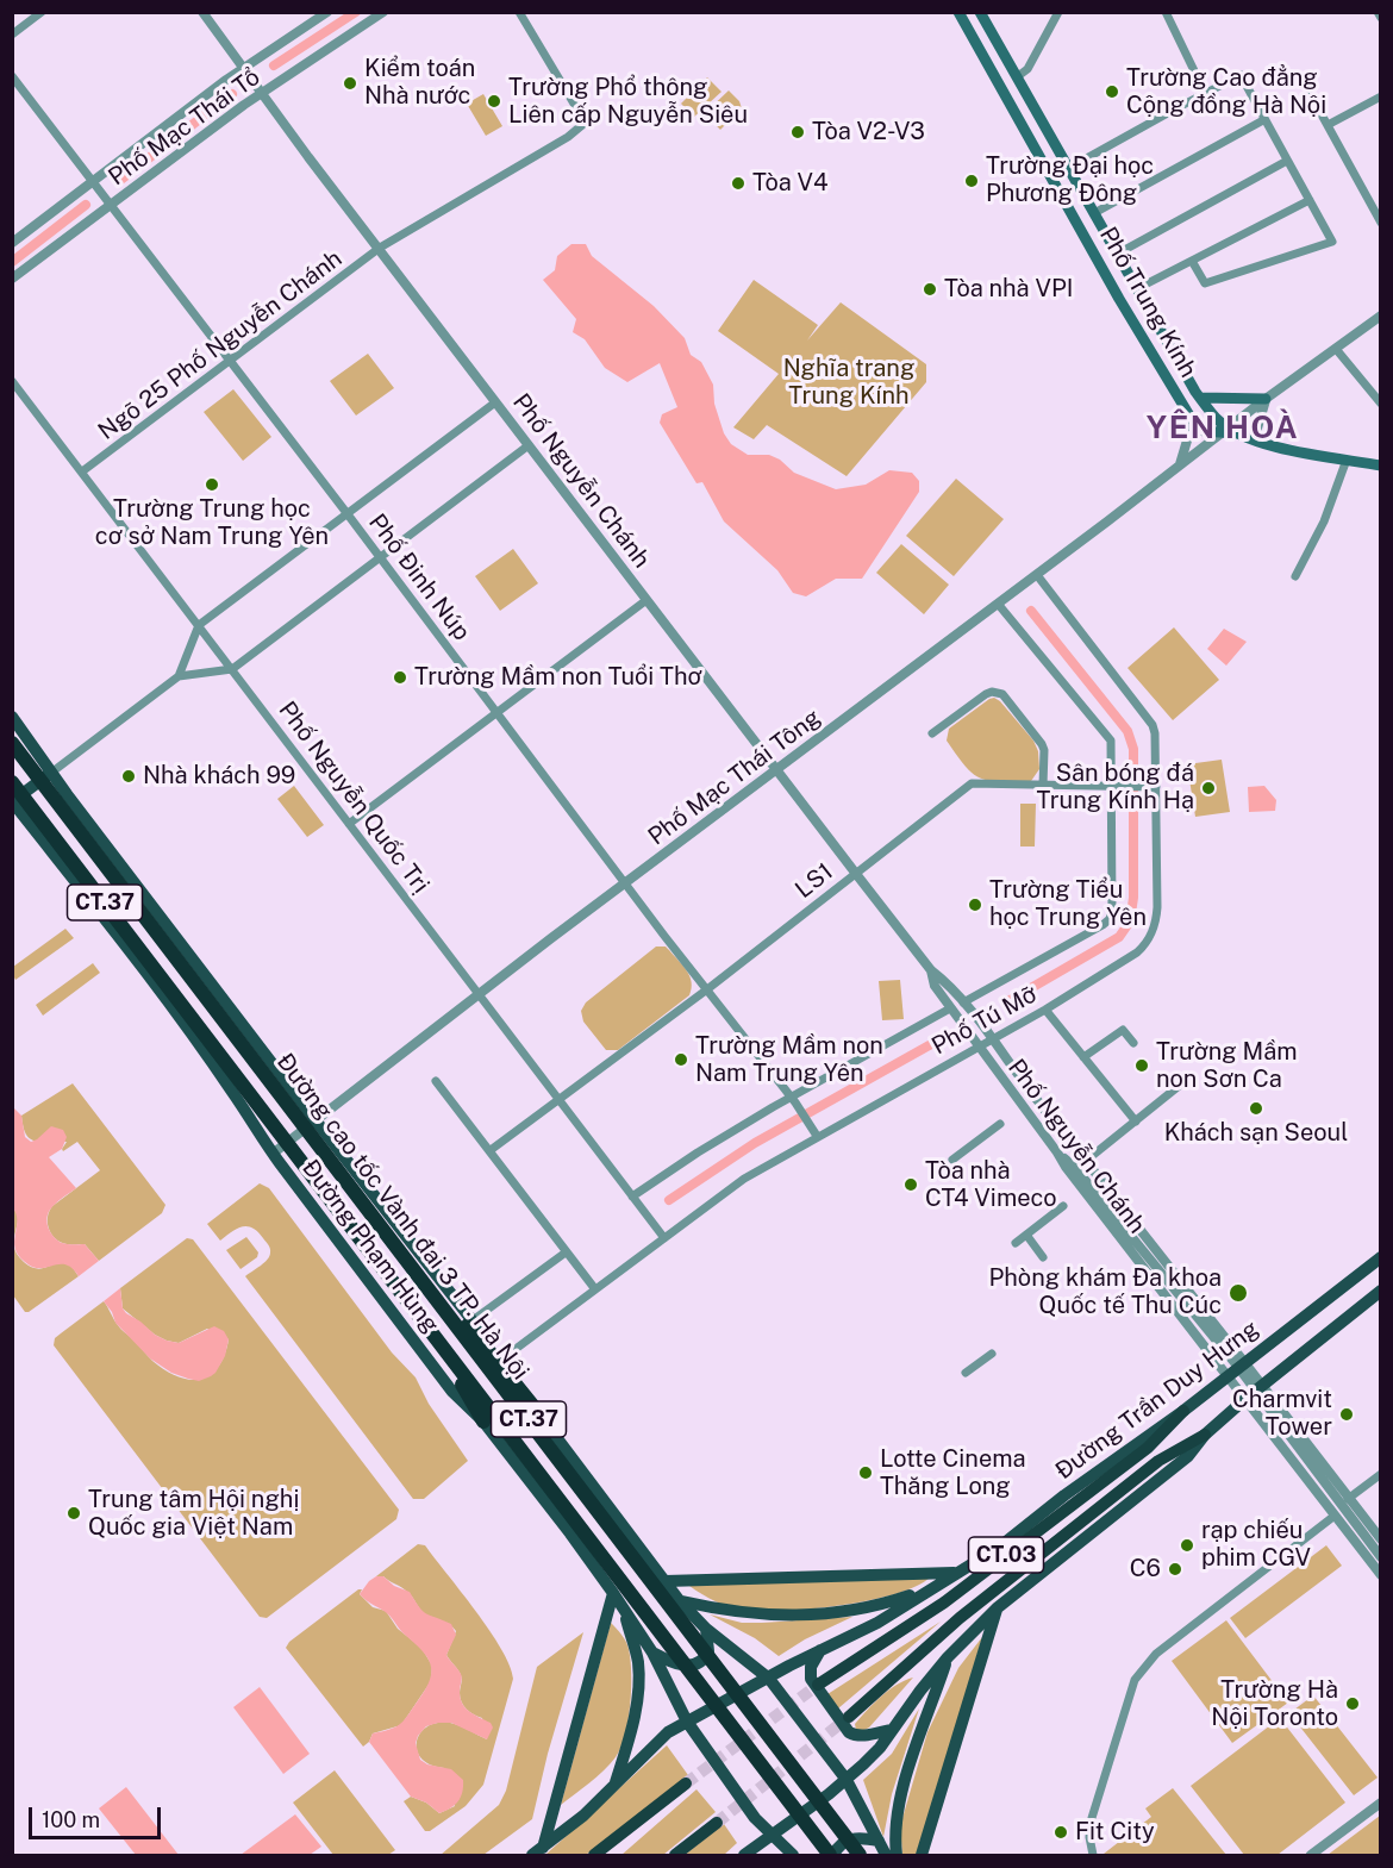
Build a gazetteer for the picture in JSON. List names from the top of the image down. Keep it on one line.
{"streets":{"highway":["CT.37","Đường cao tốc Vành đai 3 TP. Hà Nội","CT.03"],"main road":["Phố Trung Kính","Đường Phạm Hùng","Đường Trần Duy Hưng"],"street":["Phố Mạc Thái Tổ","Ngõ 25 Phố Nguyễn Chánh","Phố Nguyễn Chánh","Phố Đinh Núp","Phố Mạc Thái Tông","Phố Nguyễn Quốc Trị","LS1","Phố Tú Mỡ"]},"crossings":[["Phố Mạc Thái Tổ","Phố Nguyễn Chánh"],["Phố Mạc Thái Tổ","Phố Đinh Núp"],["Phố Trung Kính","Phố Mạc Thái Tông"],["Ngõ 25 Phố Nguyễn Chánh","Phố Nguyễn Chánh"],["Ngõ 25 Phố Nguyễn Chánh","Phố Đinh Núp"],["Ngõ 25 Phố Nguyễn Chánh","Phố Nguyễn Quốc Trị"],["Phố Nguyễn Chánh","Phố Mạc Thái Tông"],["Phố Nguyễn Chánh","LS1"],["Phố Nguyễn Chánh","Phố Tú Mỡ"],["Phố Nguyễn Chánh","Đường Trần Duy Hưng"],["Phố Đinh Núp","Phố Mạc Thái Tông"],["Phố Đinh Núp","LS1"],["Phố Đinh Núp","Phố Tú Mỡ"],["Phố Mạc Thái Tông","Phố Nguyễn Quốc Trị"],["Phố Mạc Thái Tông","Phố Tú Mỡ"],["Phố Mạc Thái Tông","Đường Phạm Hùng"],["Phố Nguyễn Quốc Trị","LS1"],["Phố Nguyễn Quốc Trị","Phố Tú Mỡ"],["LS1","Phố Tú Mỡ"],["Phố Tú Mỡ","Đường Phạm Hùng"],["Đường Phạm Hùng","Đường Trần Duy Hưng"],["Đường Trần Duy Hưng","CT.03"]],"districts":["YÊN HOÀ"],"parks":["Nghĩa trang Trung Kính"],"places":["Kiểm toán Nhà nước","Trường Cao đẳng Cộng đồng Hà Nội","Trường Phổ thông Liên cấp Nguyễn Siêu","Tòa V2-V3","Trường Đại học Phương Đông","Tòa V4","Tòa nhà VPI","Trường Trung học cơ sở Nam Trung Yên","Trường Mầm non Tuổi Thơ","Nhà khách 99","Sân bóng đá Trung Kính Hạ","Trường Tiểu học Trung Yên","Trường Mầm non Nam Trung Yên","Trường Mầm non Sơn Ca","Khách sạn Seoul","Tòa nhà CT4 Vimeco","Phòng khám Đa khoa Quốc tế Thu Cúc","Charmvit Tower","Lotte Cinema Thăng Long","Trung tâm Hội nghị Quốc gia Việt Nam","rạp chiếu phim CGV","C6","Trường Hà Nội Toronto","Fit City"],"scale_bar":"100 m"}
